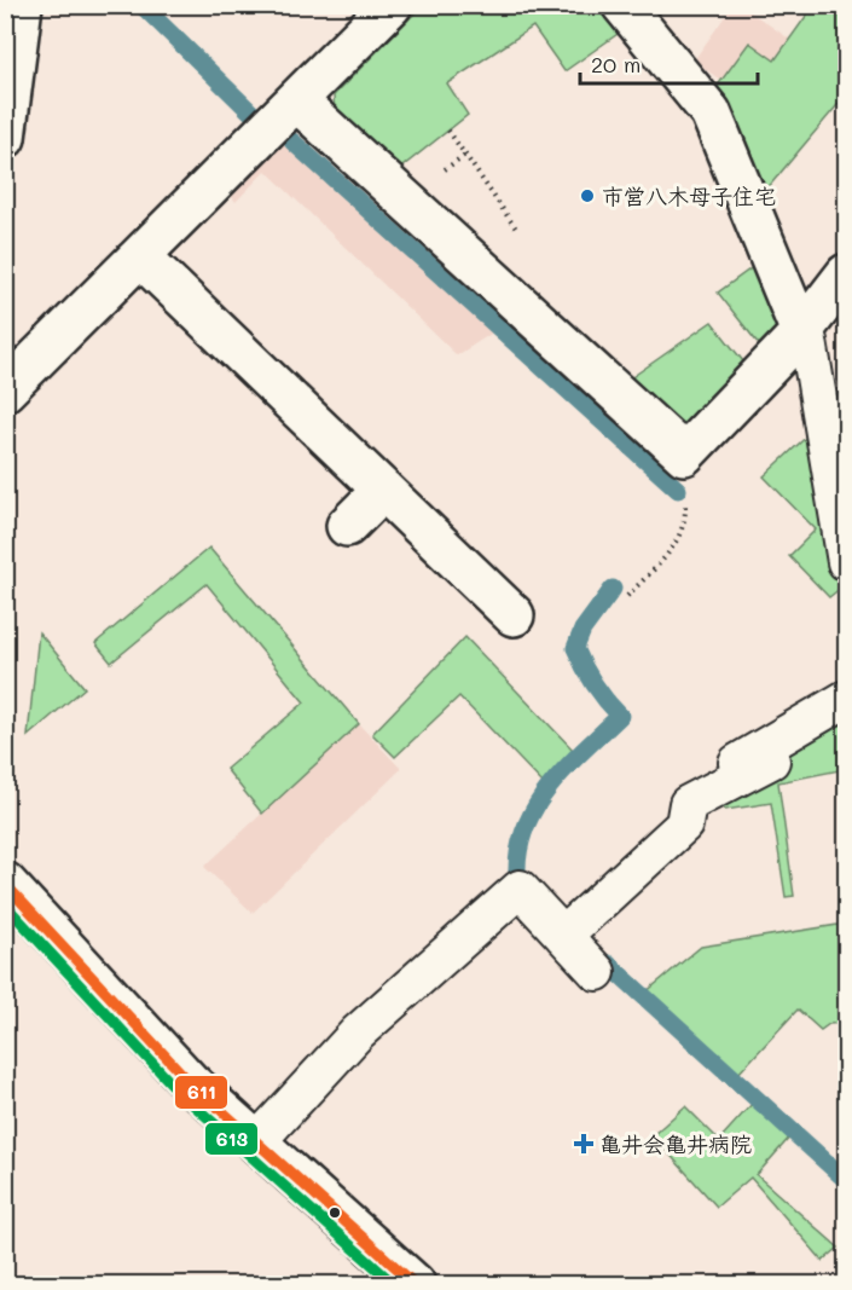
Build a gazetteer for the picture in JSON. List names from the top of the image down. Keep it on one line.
{"places":{"other":["市営八木母子住宅"],"health":["亀井会亀井病院"]},"lines":["transit line 611","transit line 613"],"scale_bar":"20 m"}
